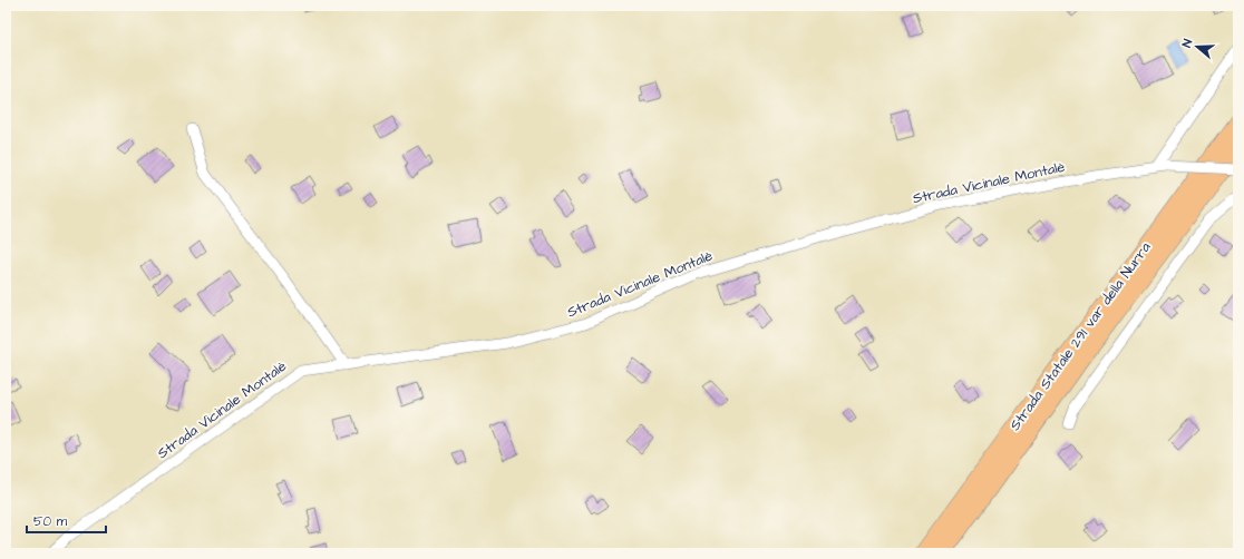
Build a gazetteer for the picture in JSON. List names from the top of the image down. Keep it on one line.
{"streets":{"highway":["Strada Statale 291 var della Nurra"],"street":["Strada Vicinale Montalè"]},"scale_bar":"50 m","north":"left"}
